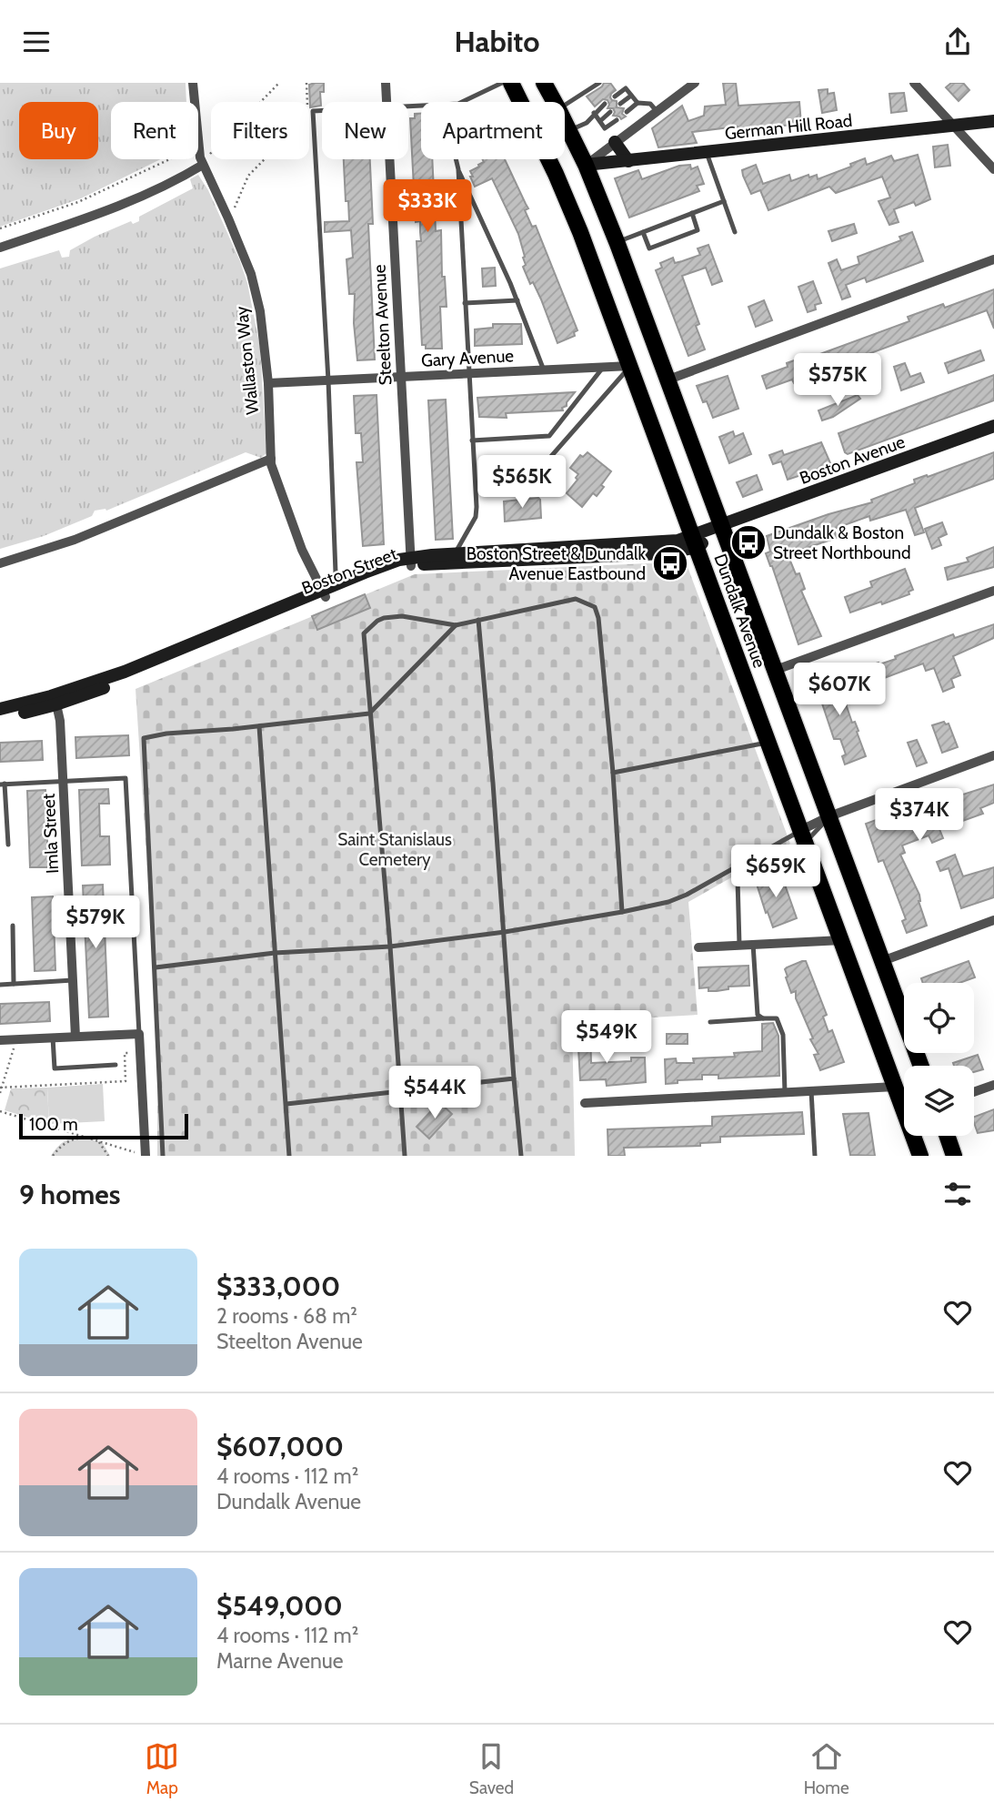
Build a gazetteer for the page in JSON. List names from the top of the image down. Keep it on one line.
{"streets":{"main road":["German Hill Road","Boston Avenue","Boston Street","Dundalk Avenue"],"street":["Steelton Avenue","Gary Avenue","Wallaston Way","Imla Street"]},"crossings":[["German Hill Road","Dundalk Avenue"],["Steelton Avenue","Gary Avenue"],["Steelton Avenue","Boston Street"],["Gary Avenue","Wallaston Way"],["Gary Avenue","Dundalk Avenue"],["Wallaston Way","Boston Street"],["Boston Avenue","Boston Street"],["Boston Avenue","Dundalk Avenue"],["Boston Street","Dundalk Avenue"],["Boston Street","Imla Street"]],"parks":["Saint Stanislaus Cemetery"],"places":{"bus stop":["Dundalk & Boston Street Northbound","Boston Street & Dundalk Avenue Eastbound"]},"scale_bar":"100 m","page":{"header":"Habito","chip":["Buy","Rent","Filters","New","Apartment"],"price":["$333K","$575K","$565K","$607K","$374K","$659K","$579K","$549K","$544K"],"scale":"100 m","heading":"9 homes","list":[{"name":"$333,000","note":"2 rooms · 68 m² · Steelton Avenue"},{"name":"$607,000","note":"4 rooms · 112 m² · Dundalk Avenue"},{"name":"$549,000","note":"4 rooms · 112 m² · Marne Avenue"}],"tabs":["Map","Saved","Home"]}}
